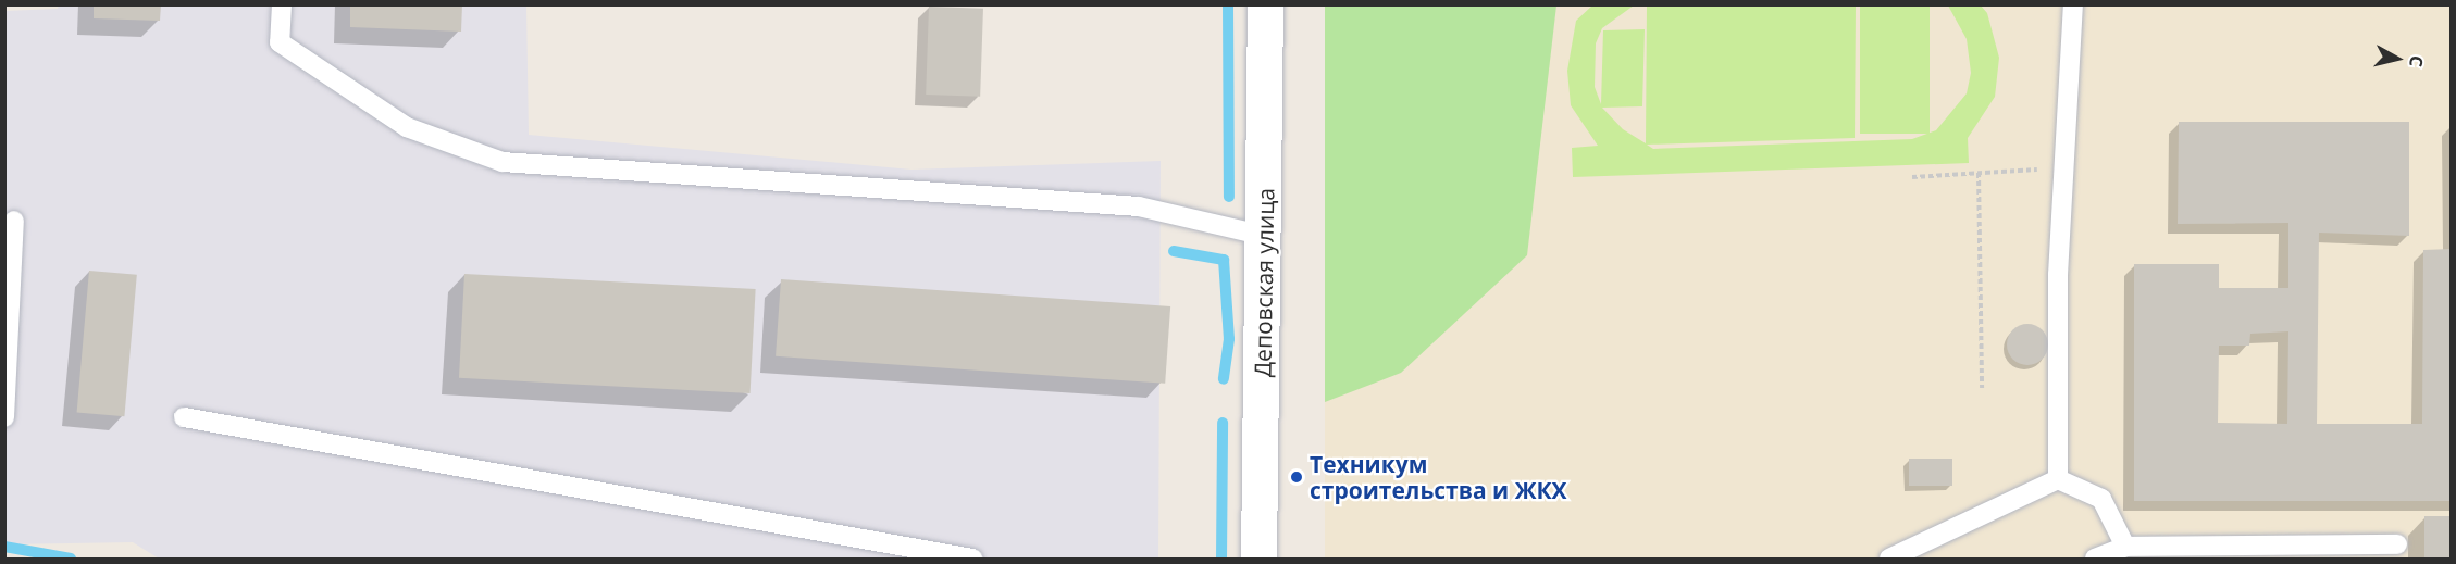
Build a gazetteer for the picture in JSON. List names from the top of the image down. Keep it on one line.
{"streets":{"street":["Деповская улица"]},"places":["Техникум строительства и ЖКХ"],"north":"right"}
